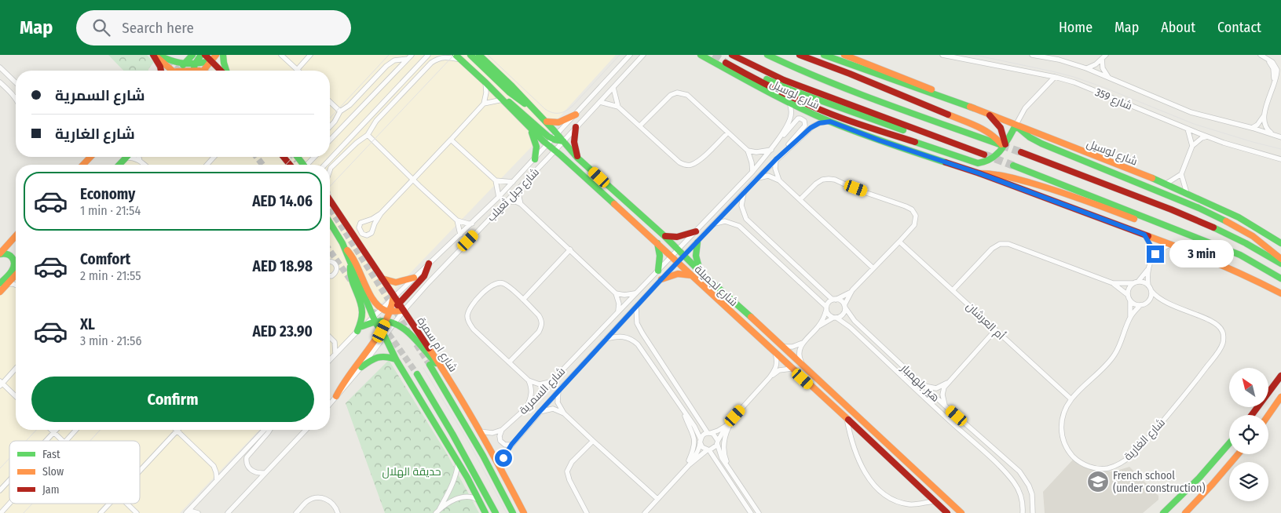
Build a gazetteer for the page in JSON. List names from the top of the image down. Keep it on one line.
{"streets":{"main road":["شارع لوسيل","شارع لجميلة","شارع ام سمرة"],"street":["شارع 359","شارع جبل ثعيلب","أم العرشان","هير بلهمبار","شارع السمرية","شارع الغارية"]},"crossings":[["شارع لوسيل","شارع السمرية"],["شارع جبل ثعيلب","شارع لجميلة"],["شارع جبل ثعيلب","شارع ام سمرة"],["شارع لجميلة","شارع السمرية"],["أم العرشان","شارع الغارية"],["شارع ام سمرة","شارع السمرية"]],"parks":["حديقة الهلال"],"places":{"school or university":["French school (under construction)"]},"legend":["Fast","Slow","Jam"],"north":"top left","page":{"header":"Map","search":"Search here","nav":["Home","Map","About","Contact"],"banner":["شارع السمرية","شارع الغارية"],"list":[{"name":"Economy","note":"1 min · 21:54","value":"AED 14.06"},{"name":"Comfort","note":"2 min · 21:55","value":"AED 18.98"},{"name":"XL","note":"3 min · 21:56","value":"AED 23.90"}],"bubble":"3 min","buttons":"Confirm"}}
